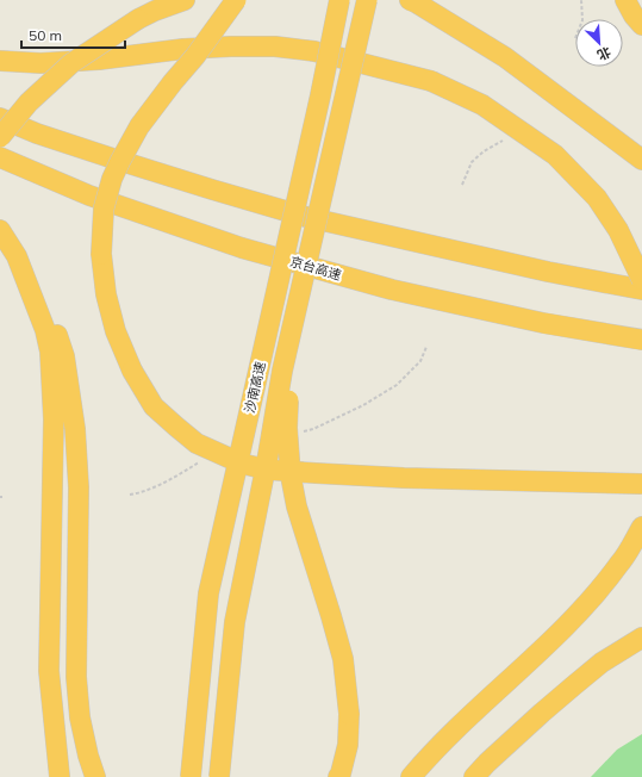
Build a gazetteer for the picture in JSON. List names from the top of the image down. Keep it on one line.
{"streets":{"highway":["京台高速","沙南高速"]},"scale_bar":"50 m","north":"bottom right"}
